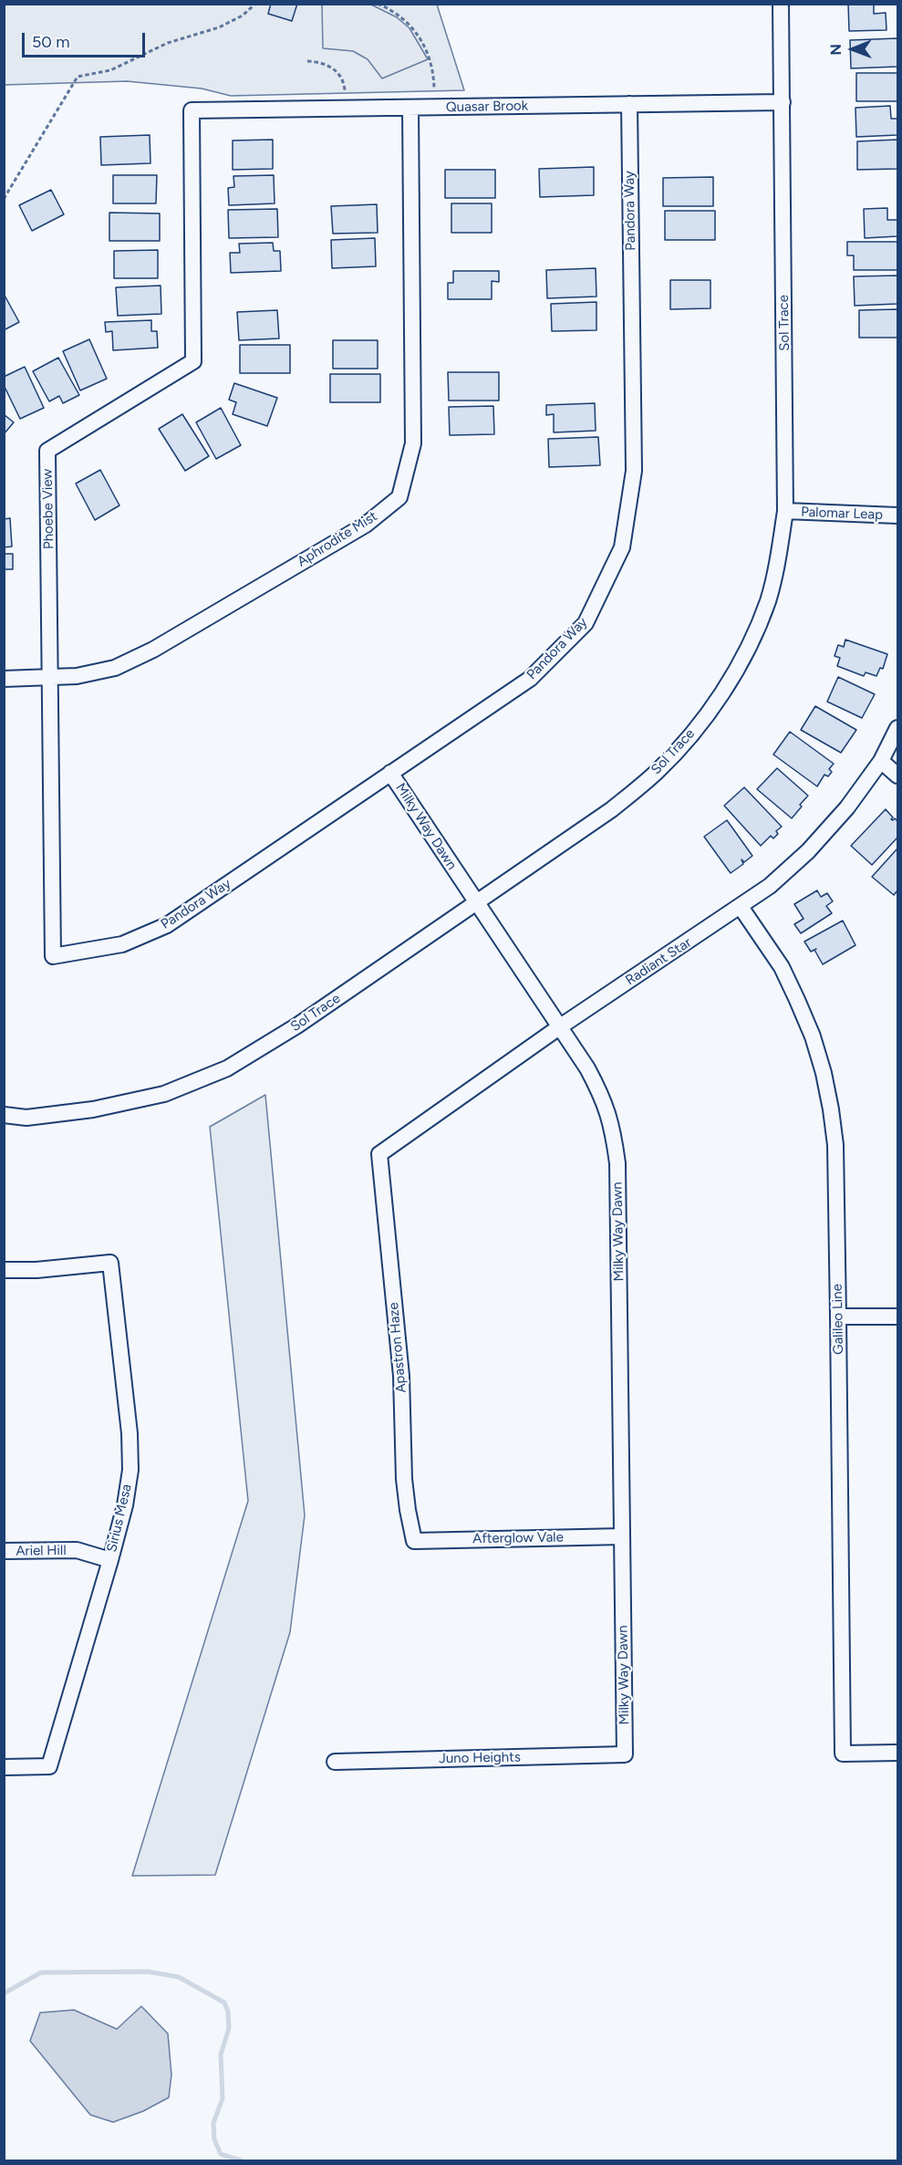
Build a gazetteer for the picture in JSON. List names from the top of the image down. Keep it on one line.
{"streets":{"street":["Quasar Brook","Pandora Way","Sol Trace","Phoebe View","Palomar Leap","Aphrodite Mist","Milky Way Dawn","Radiant Star","Galileo Line","Apastron Haze","Sirius Mesa","Afterglow Vale","Ariel Hill","Juno Heights"]},"crossings":[["Quasar Brook","Pandora Way"],["Quasar Brook","Sol Trace"],["Quasar Brook","Phoebe View"],["Quasar Brook","Aphrodite Mist"],["Pandora Way","Phoebe View"],["Pandora Way","Milky Way Dawn"],["Sol Trace","Palomar Leap"],["Sol Trace","Milky Way Dawn"],["Phoebe View","Aphrodite Mist"],["Milky Way Dawn","Radiant Star"],["Milky Way Dawn","Afterglow Vale"],["Milky Way Dawn","Juno Heights"],["Radiant Star","Galileo Line"],["Radiant Star","Apastron Haze"],["Apastron Haze","Afterglow Vale"],["Sirius Mesa","Ariel Hill"]],"scale_bar":"50 m","north":"left"}
